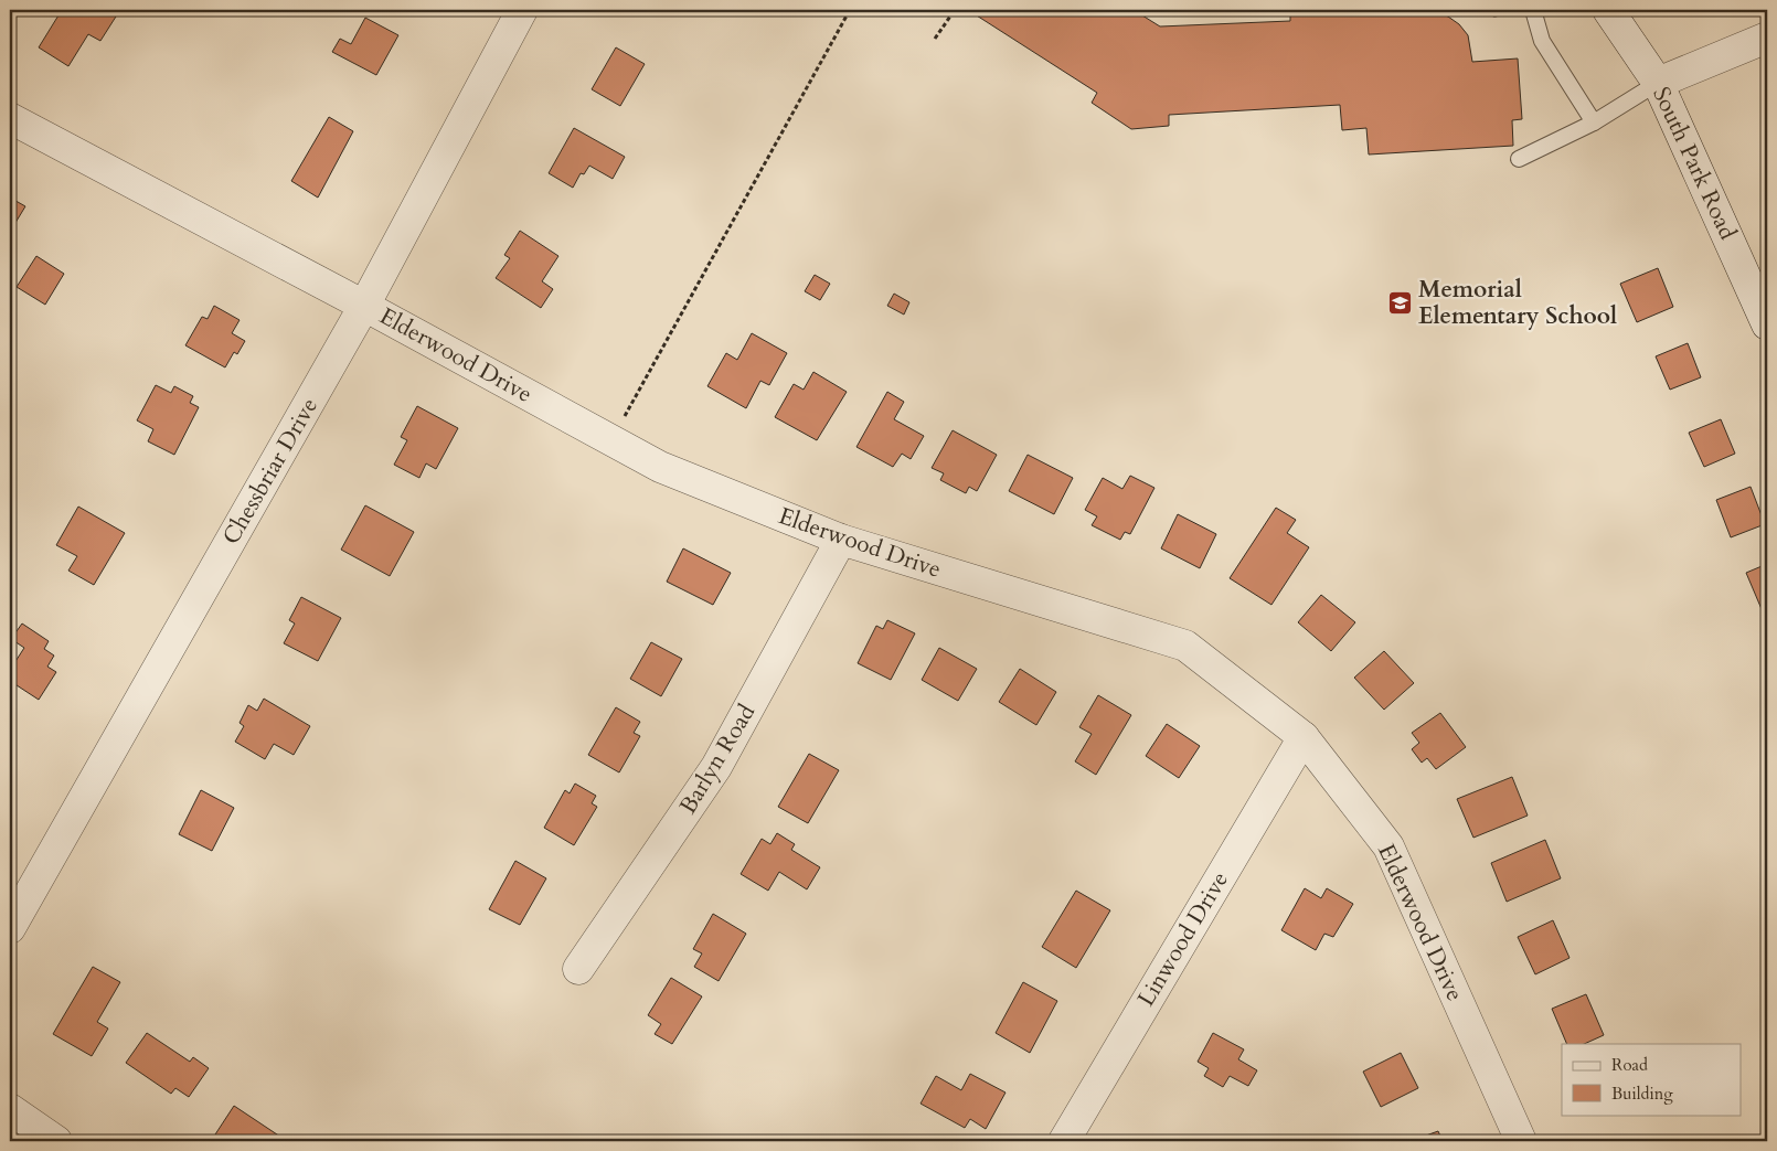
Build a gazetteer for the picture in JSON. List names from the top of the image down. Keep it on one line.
{"streets":{"street":["South Park Road","Elderwood Drive","Chessbriar Drive","Barlyn Road","Linwood Drive"]},"crossings":[["Elderwood Drive","Chessbriar Drive"],["Elderwood Drive","Barlyn Road"],["Elderwood Drive","Linwood Drive"]],"places":{"school or university":["Memorial Elementary School"]},"legend":["Road","Building"]}
